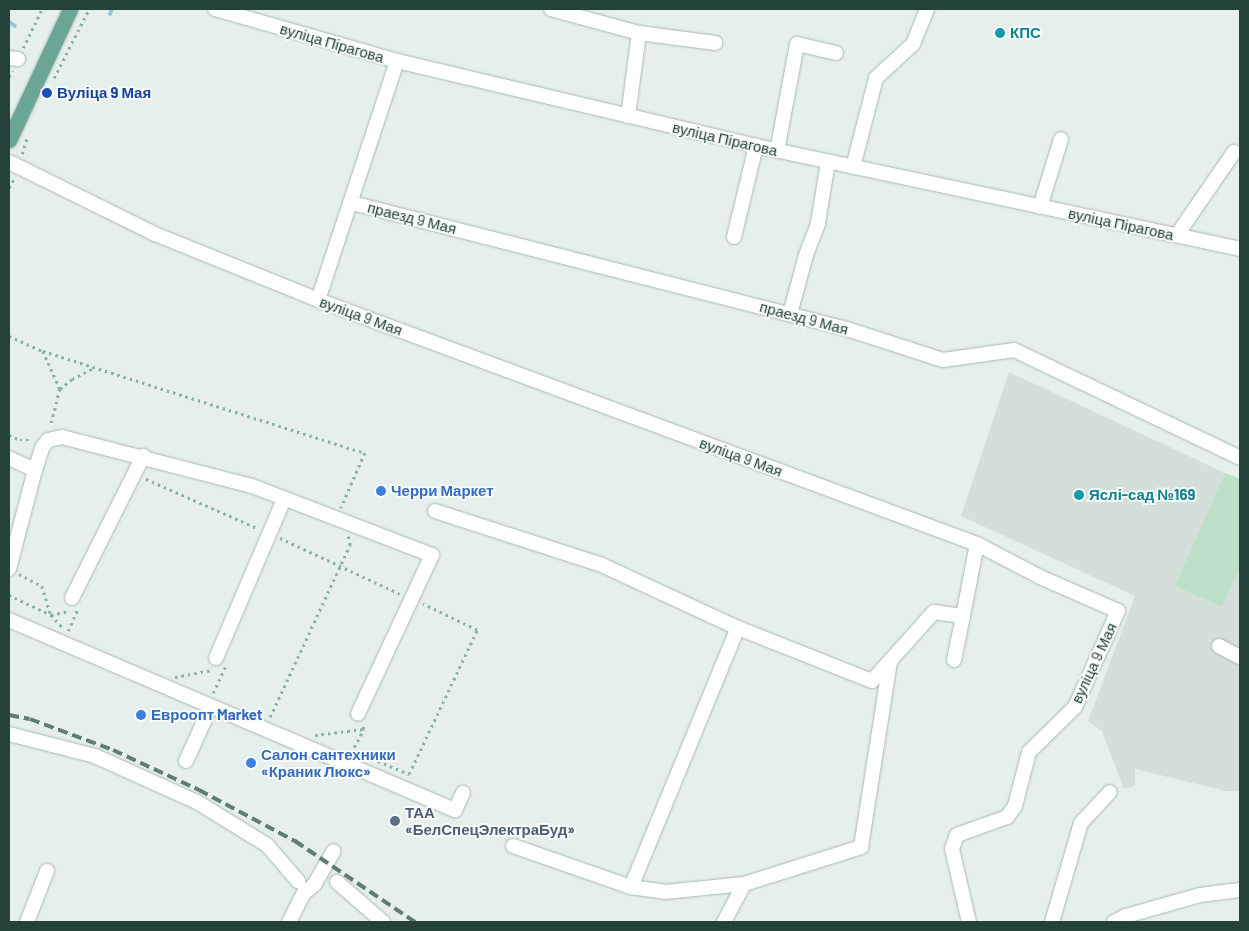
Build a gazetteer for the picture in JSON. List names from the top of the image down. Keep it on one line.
{"streets":{"street":["вуліца Пірагова","праезд 9 Мая","вуліца 9 Мая"]},"crossings":[["вуліца Пірагова","праезд 9 Мая"],["праезд 9 Мая","вуліца 9 Мая"]],"places":["КПС","Вуліца 9 Мая","Черри Маркет","Яслі-сад №169","Евроопт Market","Салон сантехники «Краник Люкс»","ТАА «БелСпецЭлектраБуд»"]}
